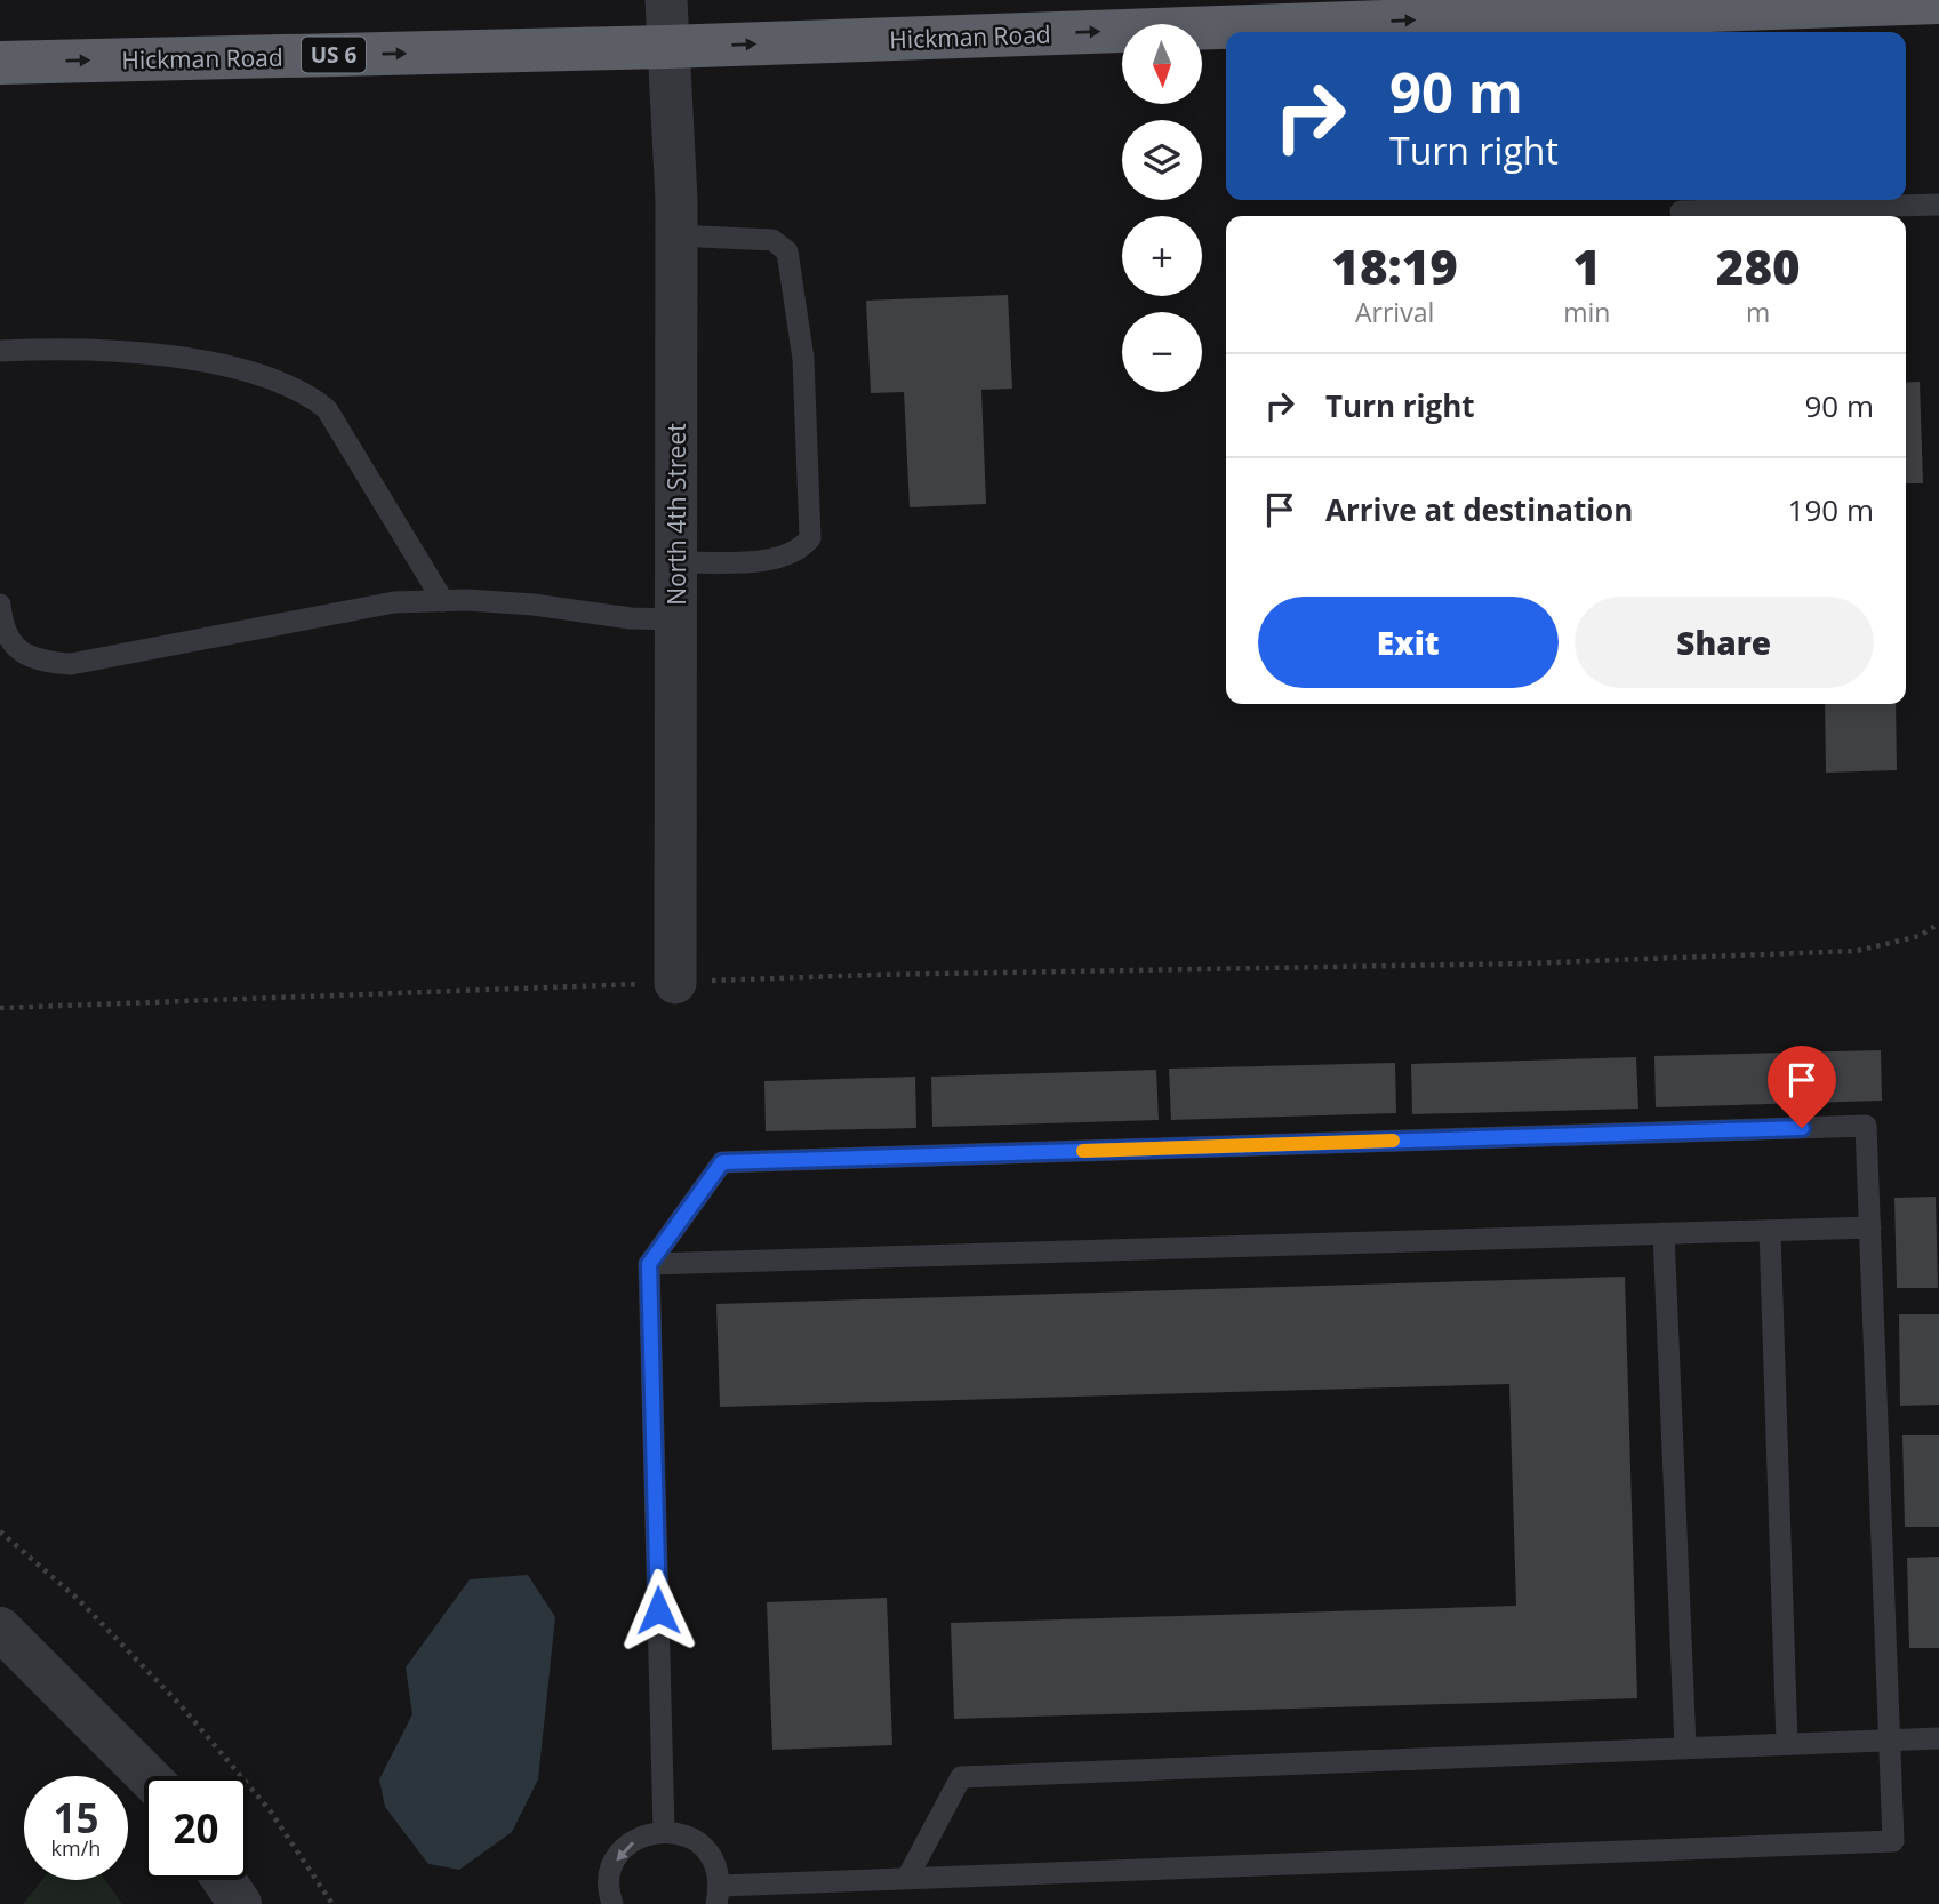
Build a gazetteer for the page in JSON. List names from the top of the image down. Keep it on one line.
{"streets":{"highway":["Hickman Road","US 6"],"street":["North 4th Street"]},"crossings":[["Hickman Road","North 4th Street"]],"one_way":["Hickman Road"],"north":"bottom","page":{"map_buttons":["+","−"],"turn":["90 m","Turn right"],"eta":["18:19","Arrival","1","min","280","m"],"list":[{"name":"Turn right","value":"90 m"},{"name":"Arrive at destination","value":"190 m"}],"buttons":["Exit","Share"],"speed":"15 km/h","limit":"20"}}
